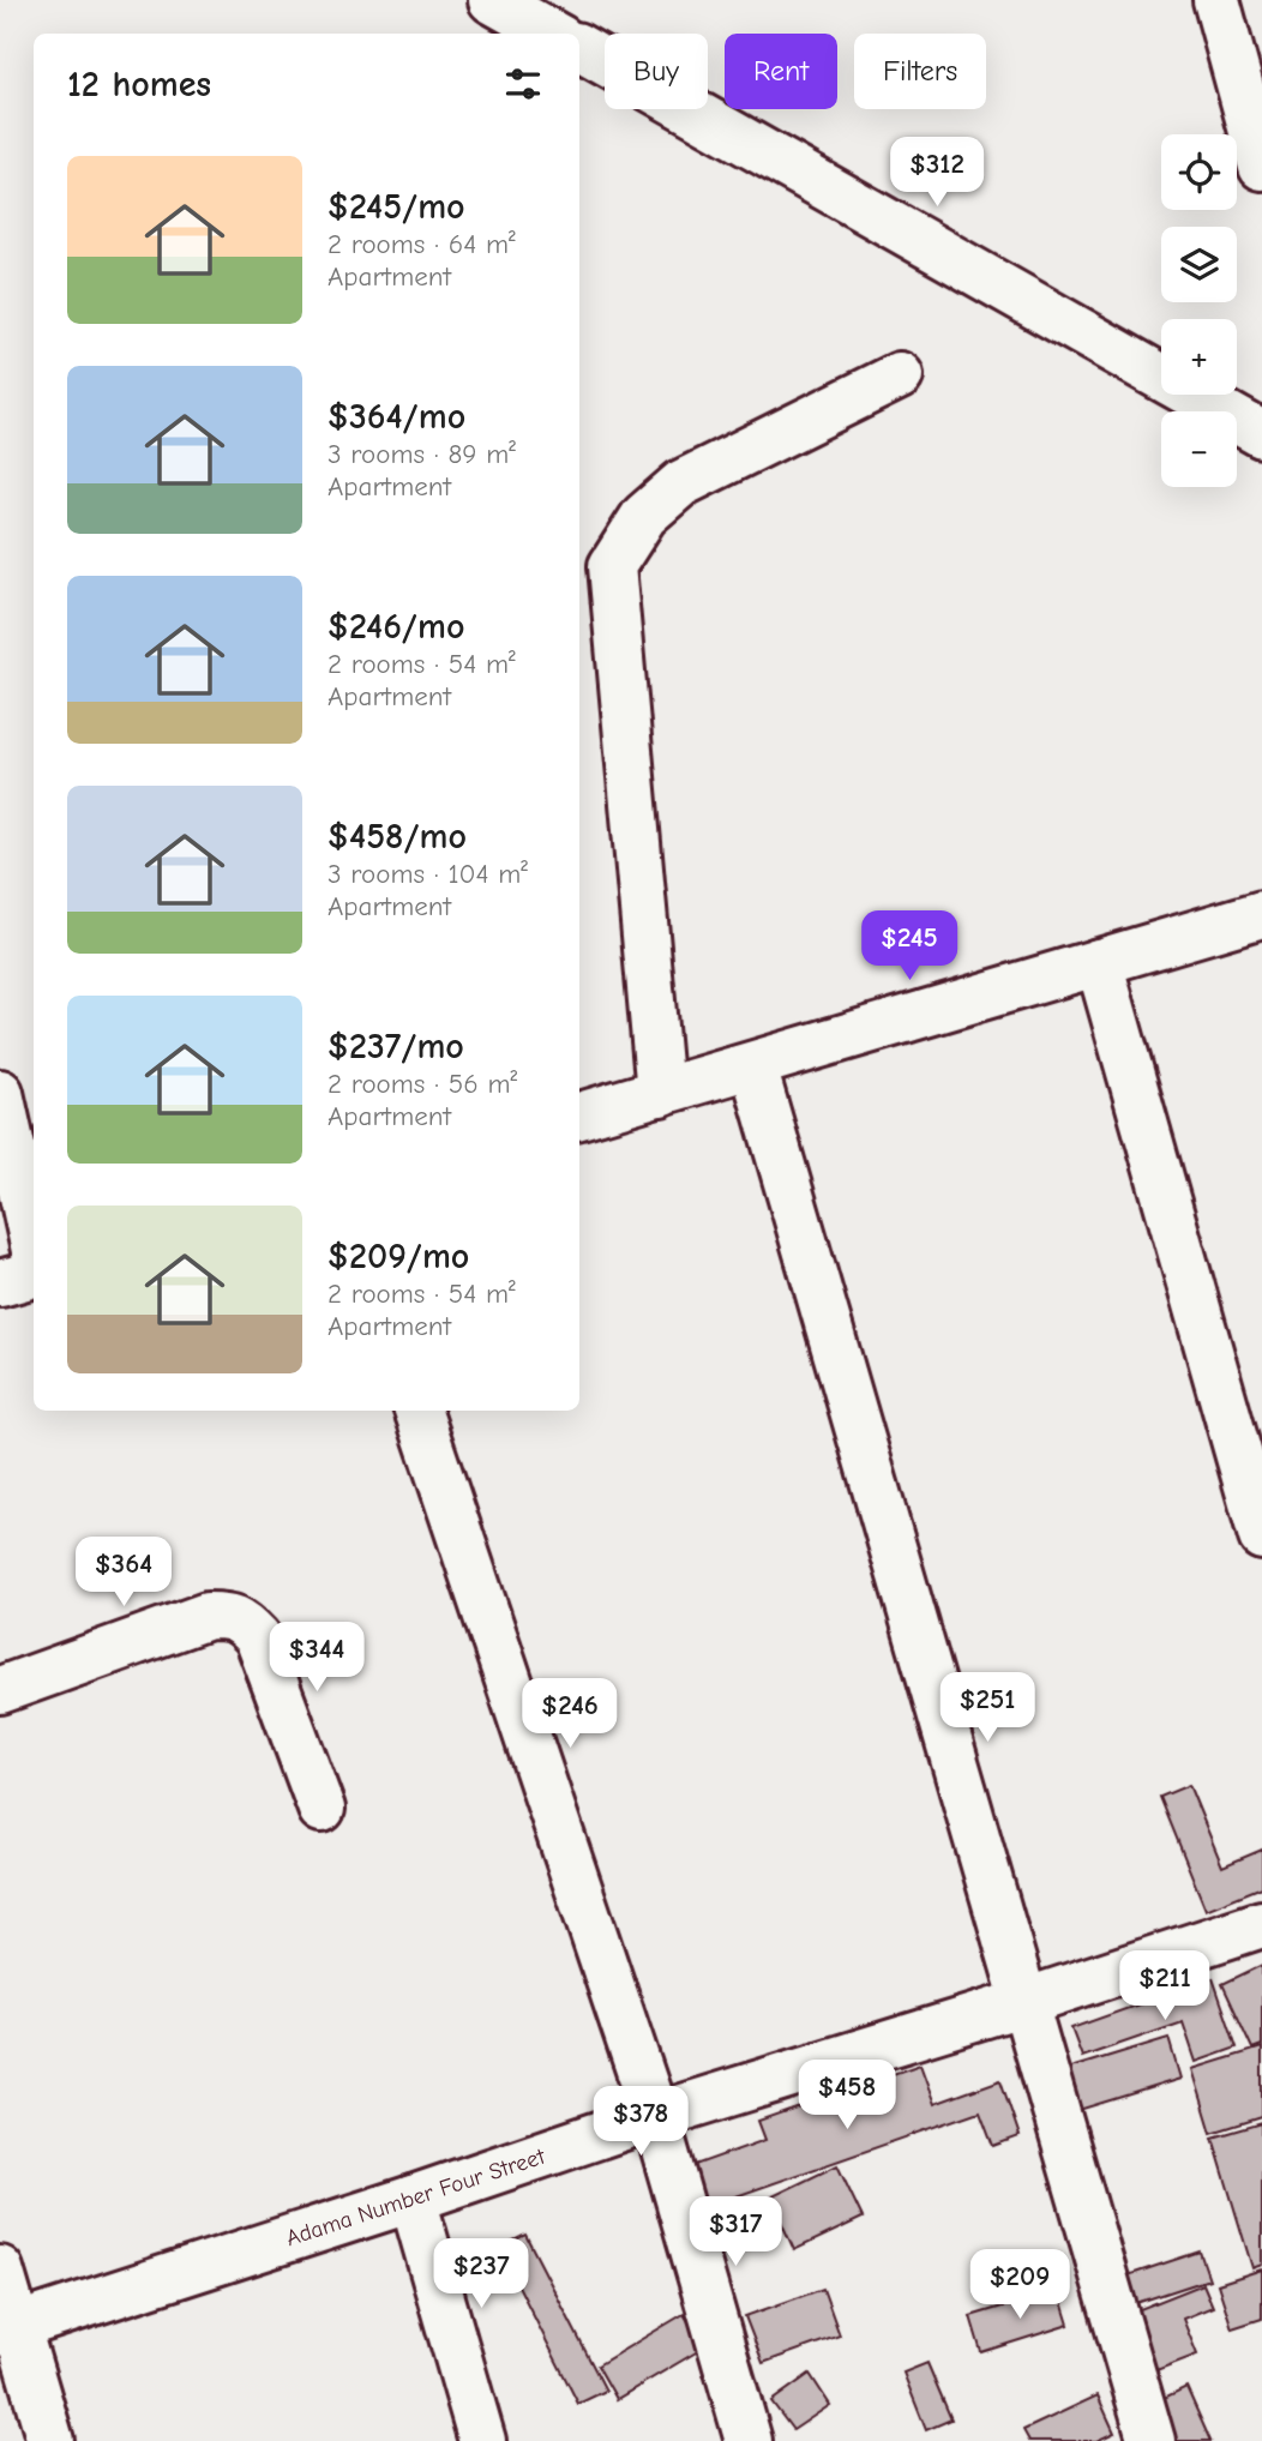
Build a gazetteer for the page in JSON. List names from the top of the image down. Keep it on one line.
{"streets":{"street":["Adama Number Four Street"]},"page":{"chip":["Buy","Rent","Filters"],"heading":"12 homes","map_buttons":["+","−"],"list":[{"name":"$245/mo","note":"2 rooms · 64 m² · Apartment"},{"name":"$364/mo","note":"3 rooms · 89 m² · Apartment"},{"name":"$246/mo","note":"2 rooms · 54 m² · Apartment"},{"name":"$458/mo","note":"3 rooms · 104 m² · Apartment"},{"name":"$237/mo","note":"2 rooms · 56 m² · Apartment"},{"name":"$209/mo","note":"2 rooms · 54 m² · Apartment"}],"price":["$312","$245","$364","$344","$251","$246","$211","$458","$378","$317","$237","$209"]}}
